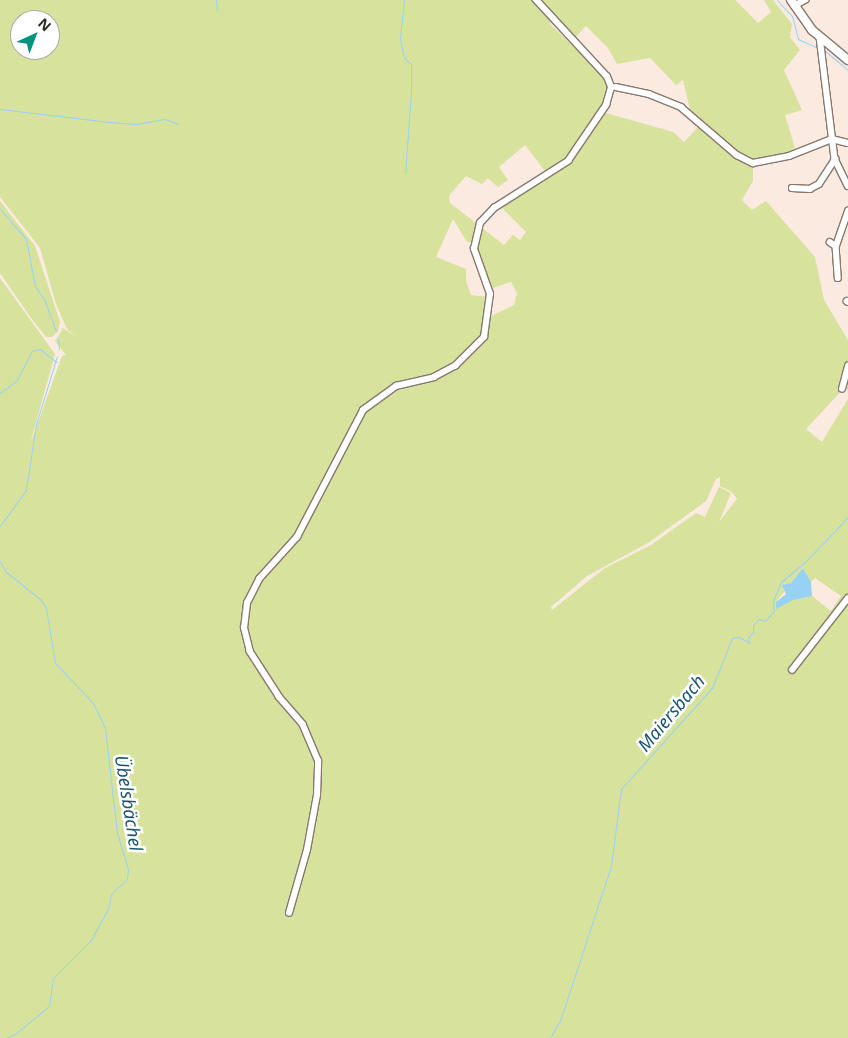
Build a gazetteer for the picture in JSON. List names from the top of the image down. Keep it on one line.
{"water":["Maiersbach","Übelsbächel"],"north":"top right"}
